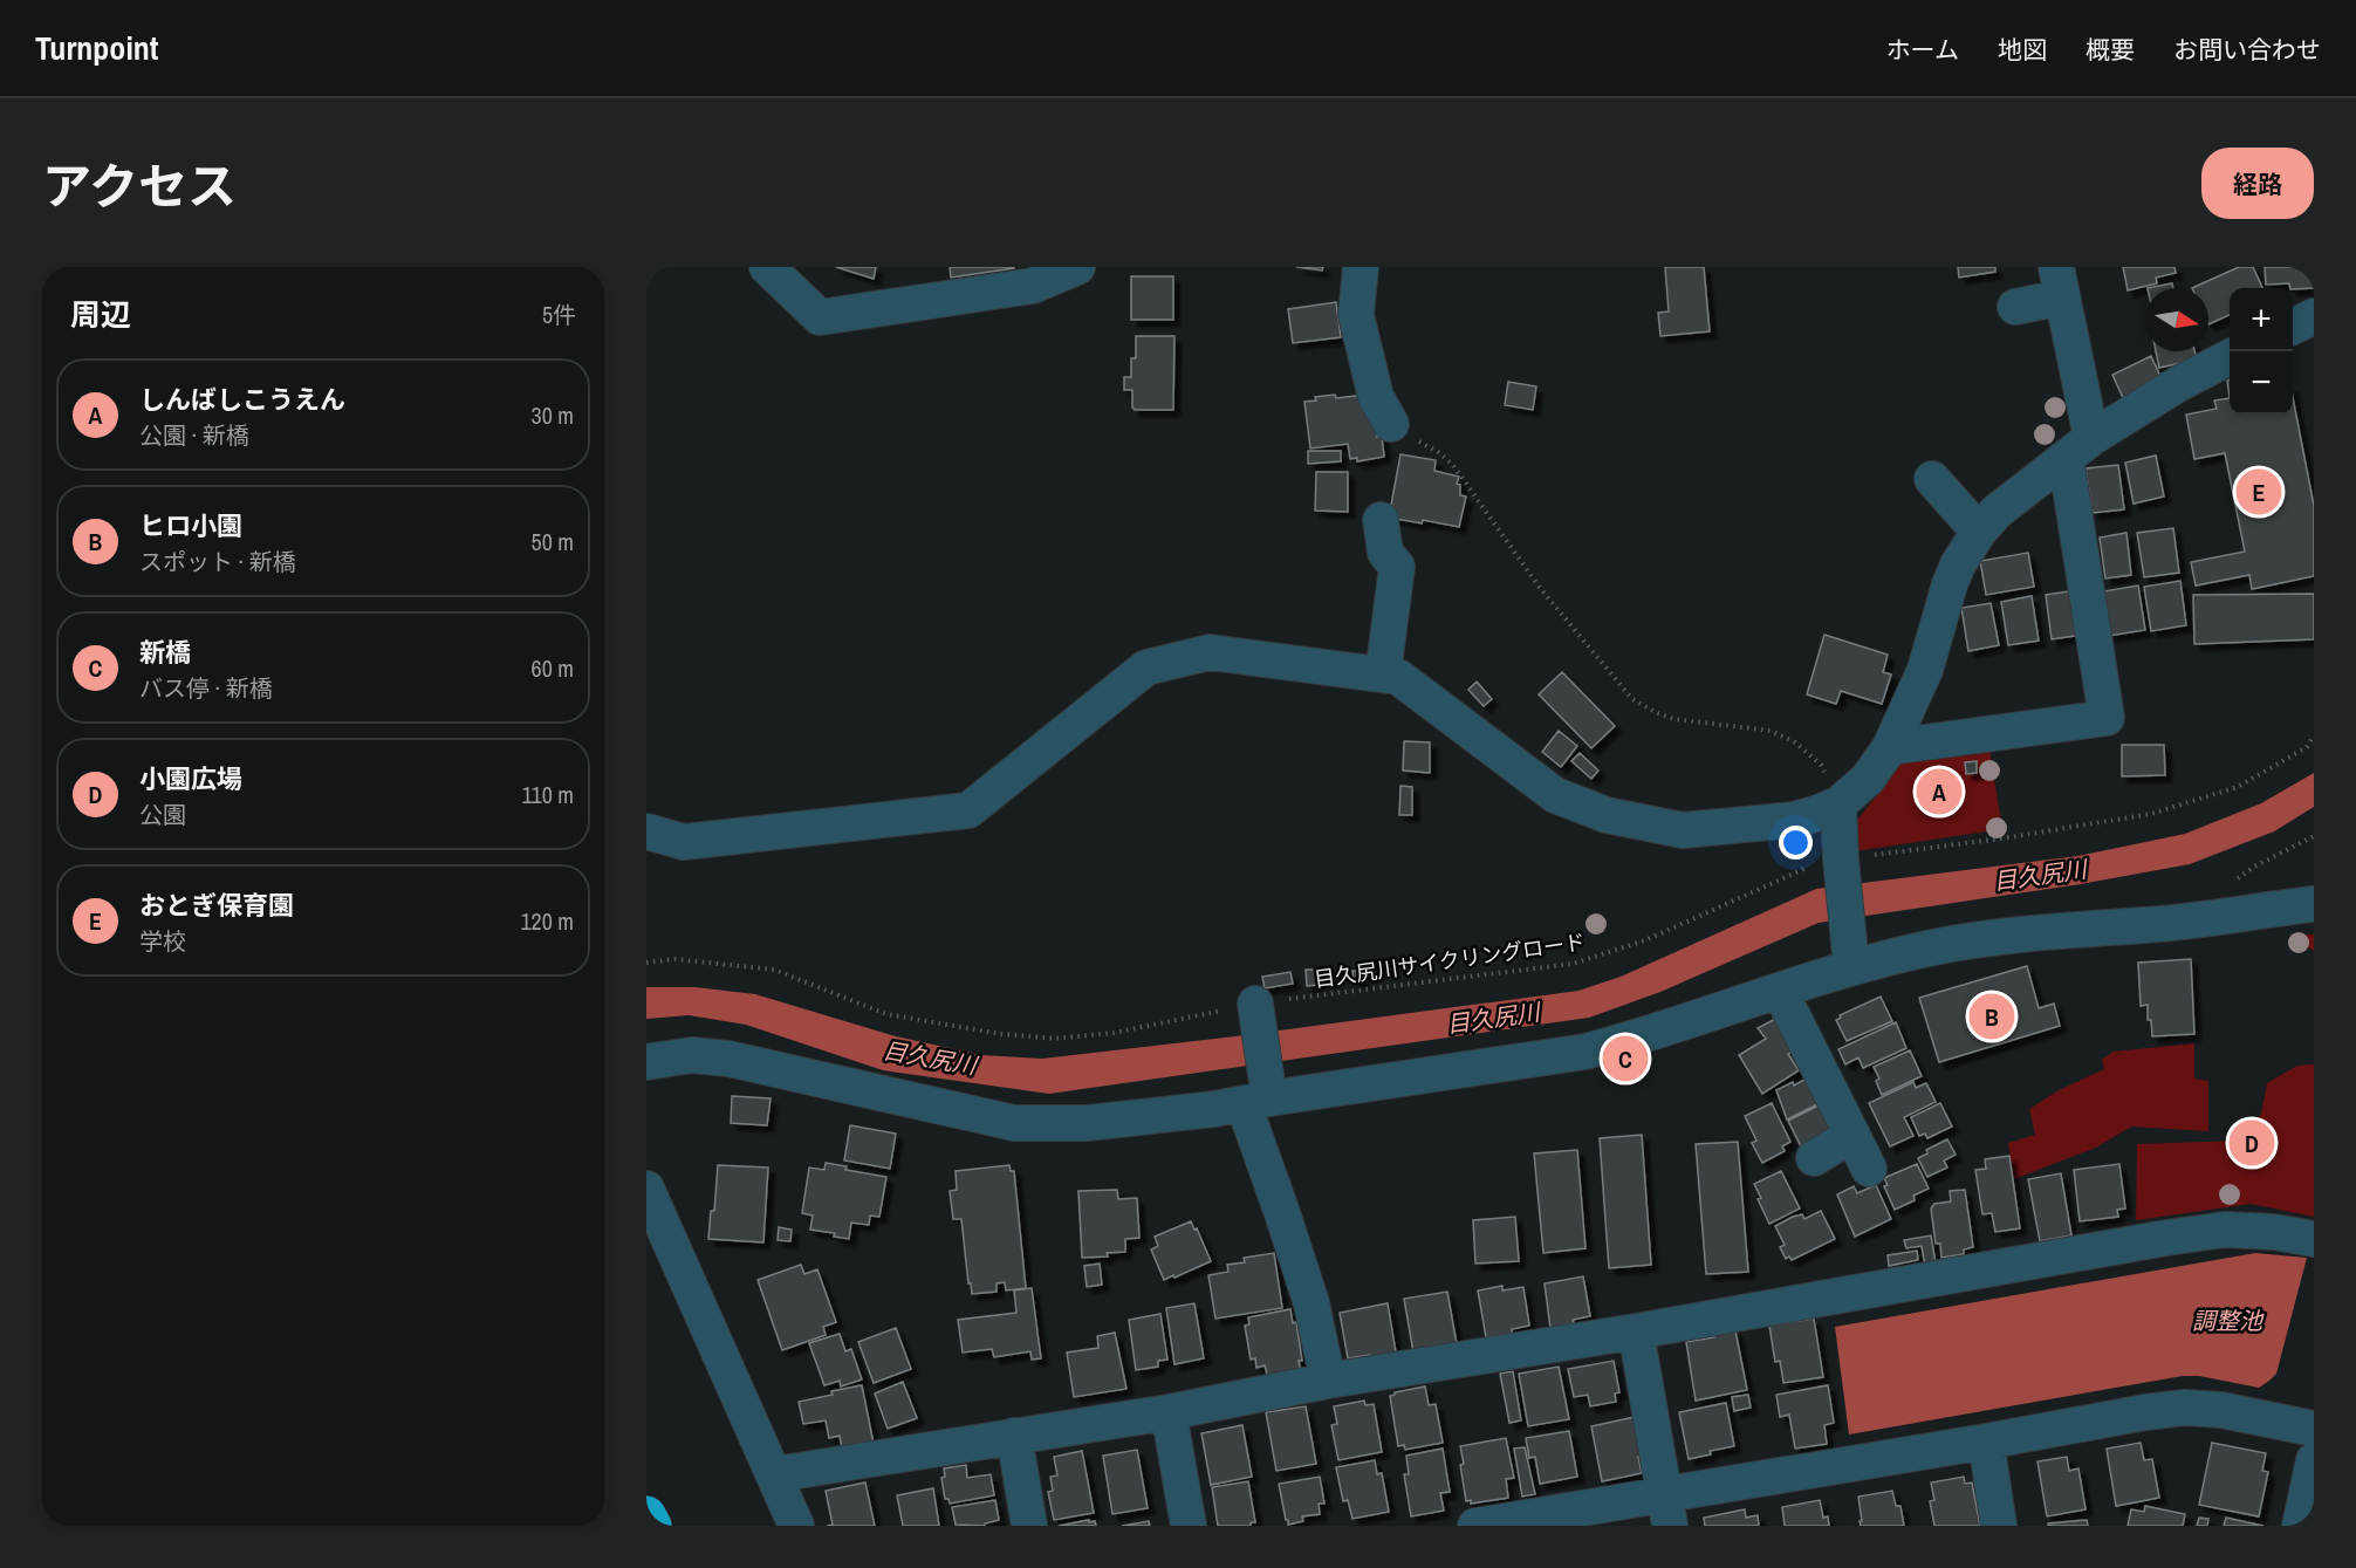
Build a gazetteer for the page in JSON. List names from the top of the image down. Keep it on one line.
{"streets":{"path":["目久尻川サイクリングロード"]},"water":["目久尻川","調整池"],"north":"right","page":{"header":"Turnpoint","nav":["ホーム","地図","概要","お問い合わせ"],"title":"アクセス","buttons":"経路","heading":["周辺","5件"],"map_buttons":["+","−"],"list":[{"mark":"A","name":"しんばしこうえん","note":"公園 · 新橋","value":"30 m"},{"mark":"B","name":"ヒロ小園","note":"スポット · 新橋","value":"50 m"},{"mark":"C","name":"新橋","note":"バス停 · 新橋","value":"60 m"},{"mark":"D","name":"小園広場","note":"公園","value":"110 m"},{"mark":"E","name":"おとぎ保育園","note":"学校","value":"120 m"}],"pins":["E","A","B","C","D"]}}
